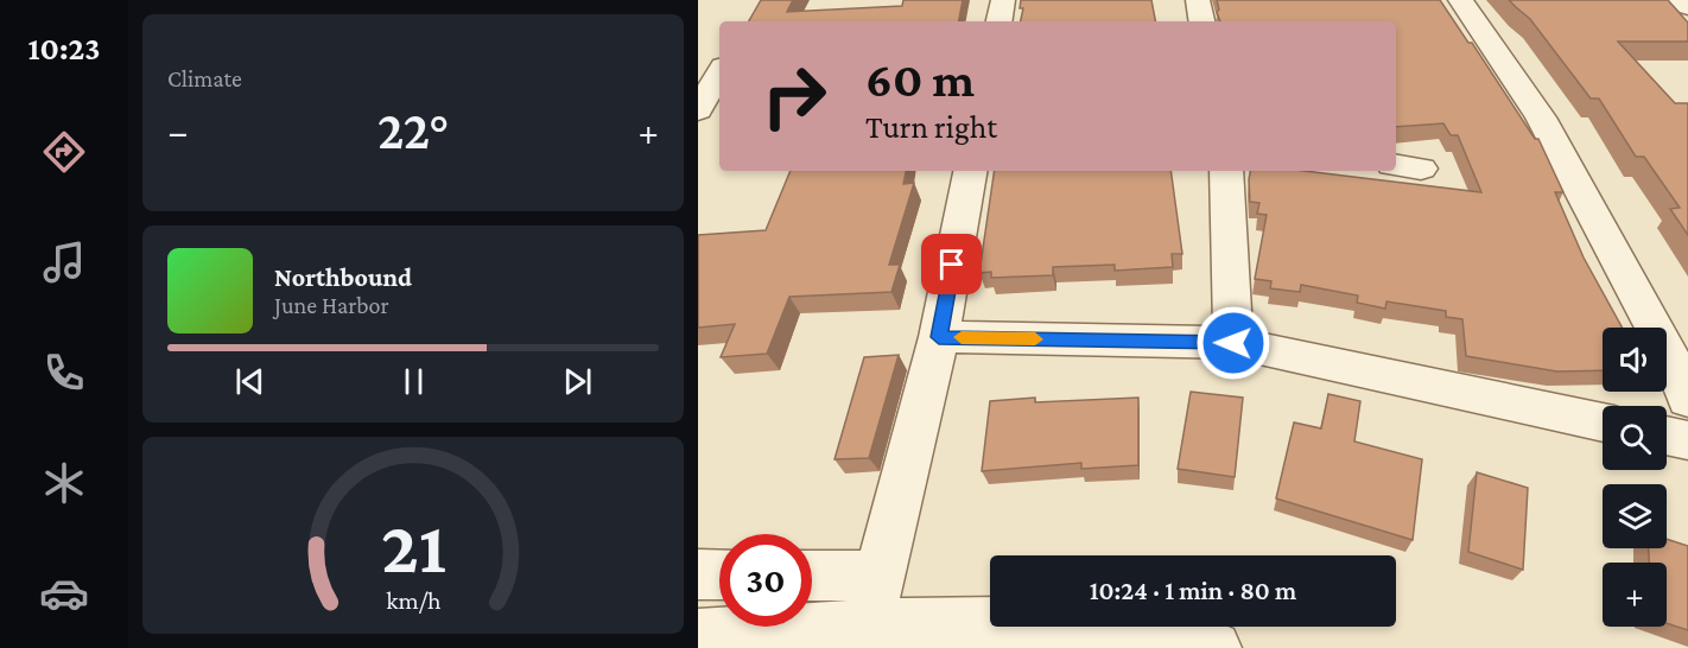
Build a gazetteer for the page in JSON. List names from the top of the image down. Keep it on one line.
{"page":{"tabs":"10:23","tile":"Climate","turn":["60 m","Turn right"],"heat":["−","22°","+"],"song":["Northbound","June Harbor"],"map_buttons":"+","limit":"30","trip":"10:24 · 1 min · 80 m","gauge":["21","km/h"]}}
